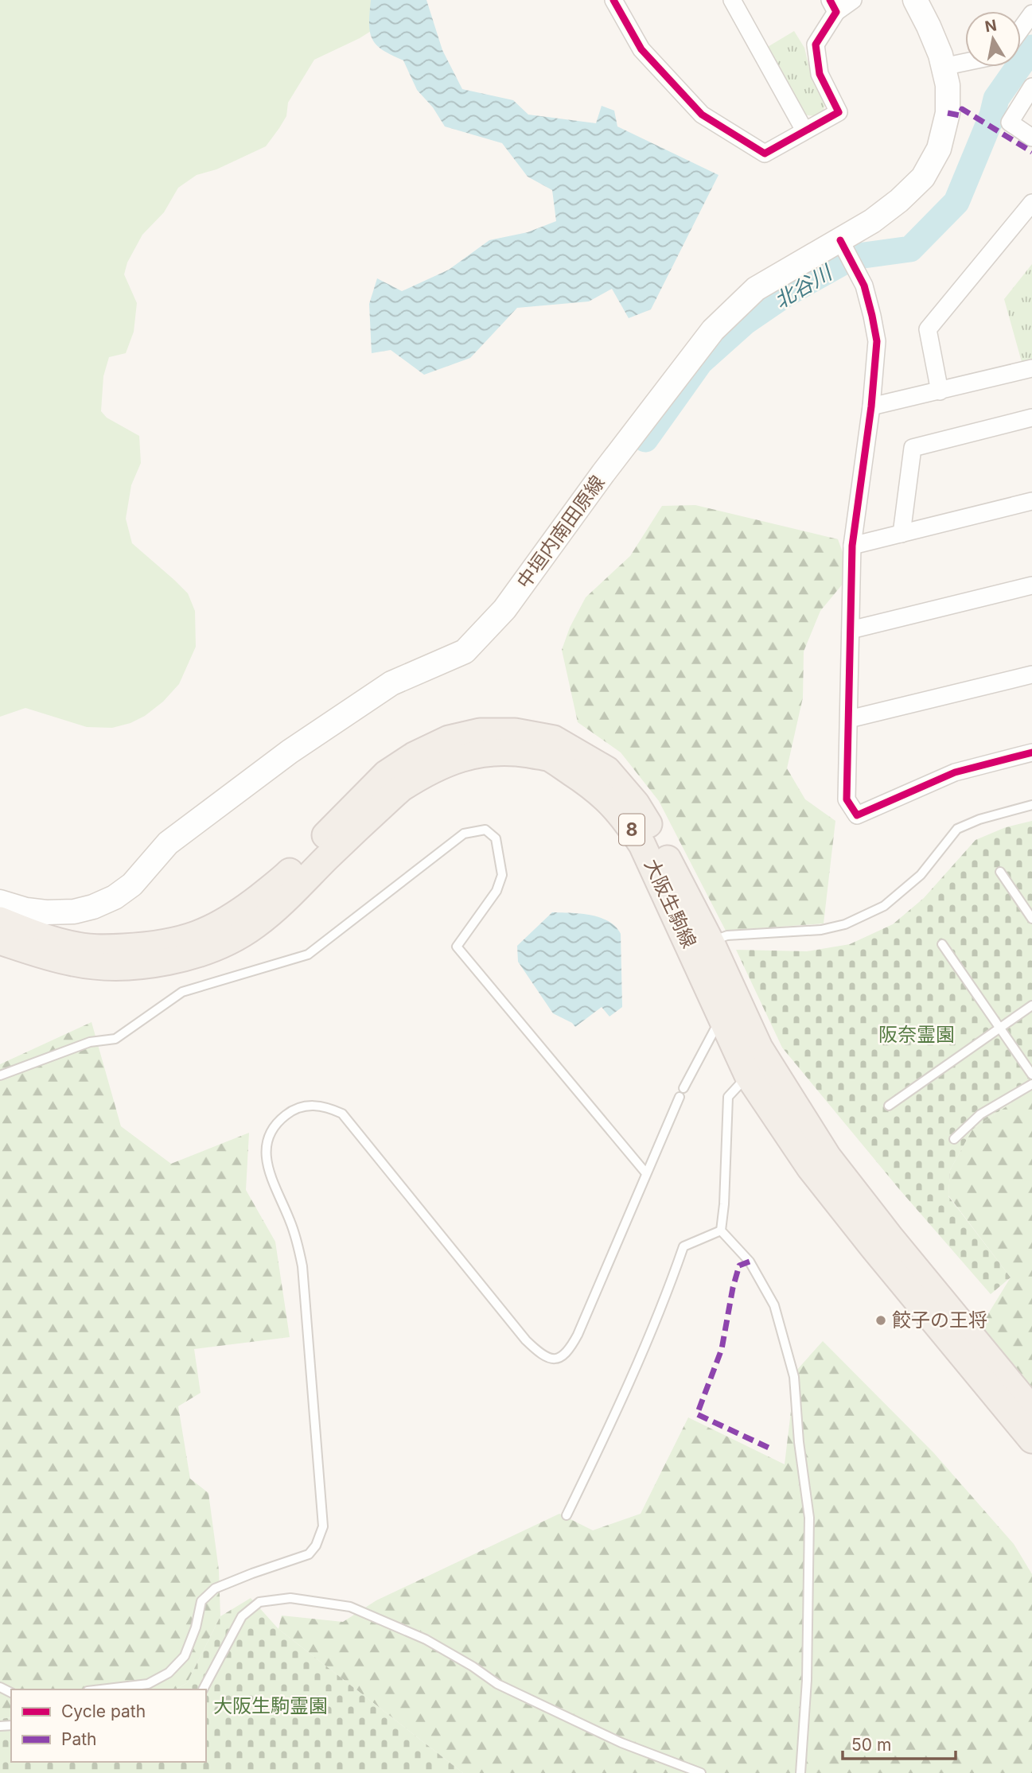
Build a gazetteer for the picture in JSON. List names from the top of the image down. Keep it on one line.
{"streets":{"main road":["中垣内南田原線","8","大阪生駒線"]},"water":["北谷川"],"parks":["阪奈霊園","大阪生駒霊園"],"places":["餃子の王将"],"legend":["Cycle path","Path"],"scale_bar":"50 m","north":"top"}
